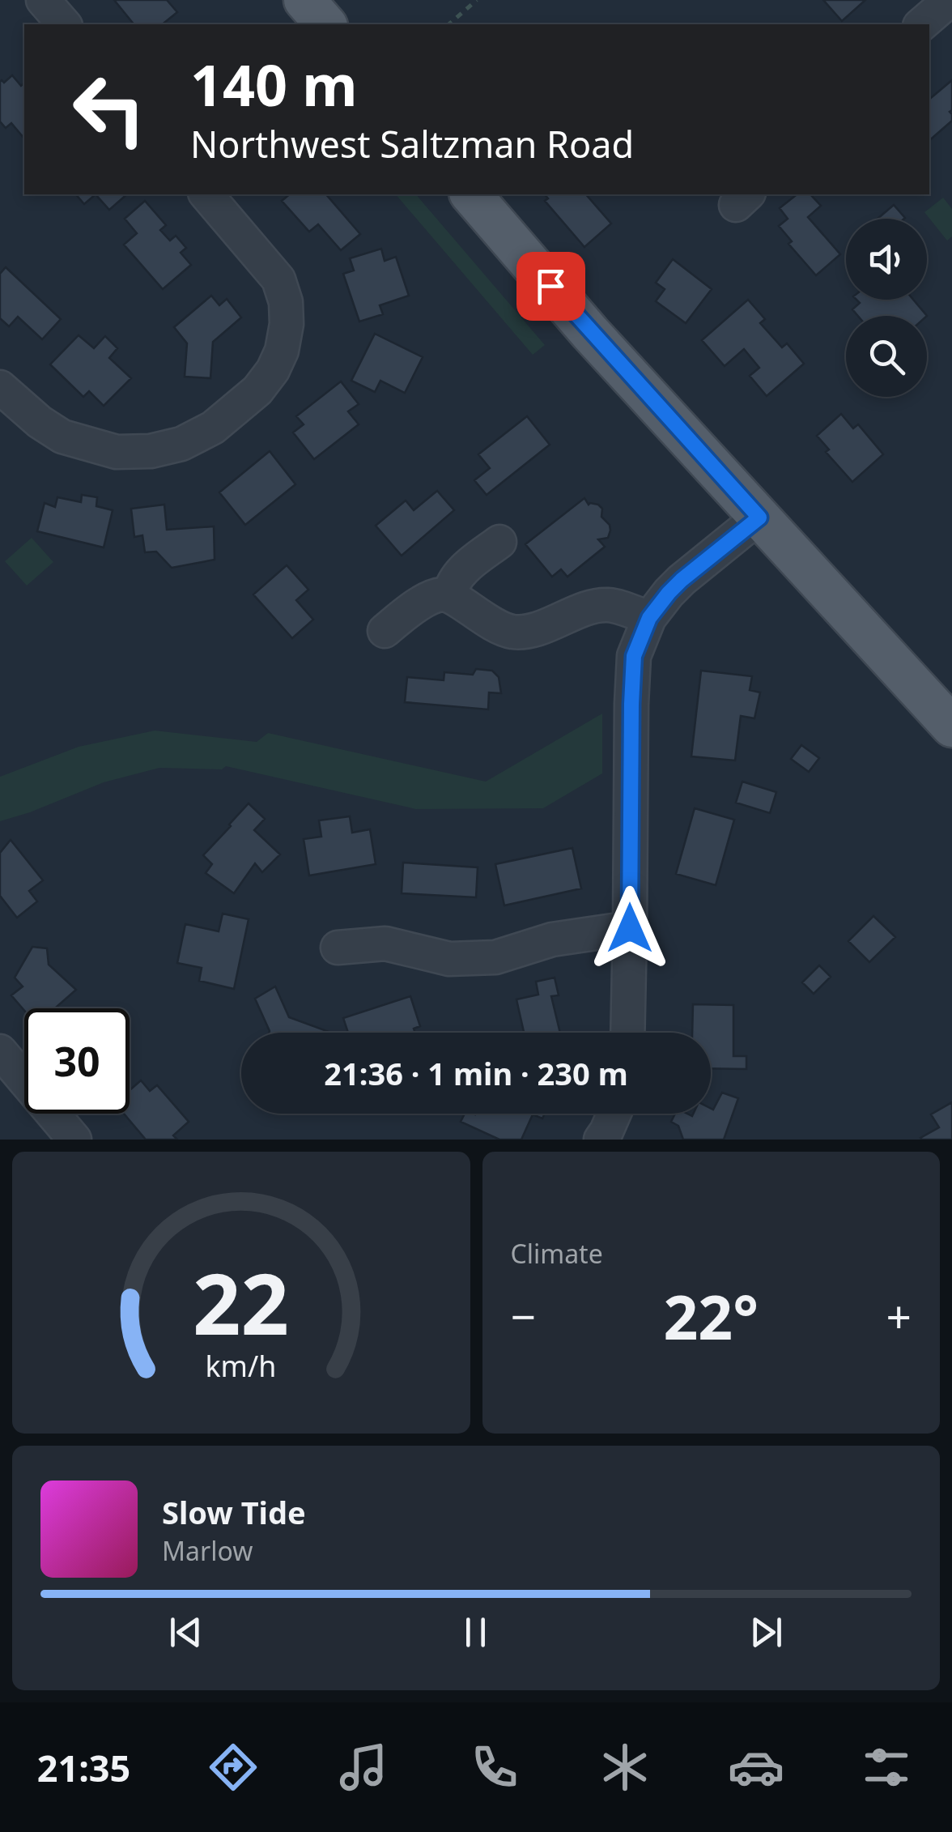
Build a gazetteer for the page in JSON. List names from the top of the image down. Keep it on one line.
{"page":{"turn":["140 m","Northwest Saltzman Road"],"limit":"30","trip":"21:36 · 1 min · 230 m","tile":"Climate","heat":["−","22°","+"],"song":["Slow Tide","Marlow"],"tabs":"21:35","gauge":["22","km/h"]}}
